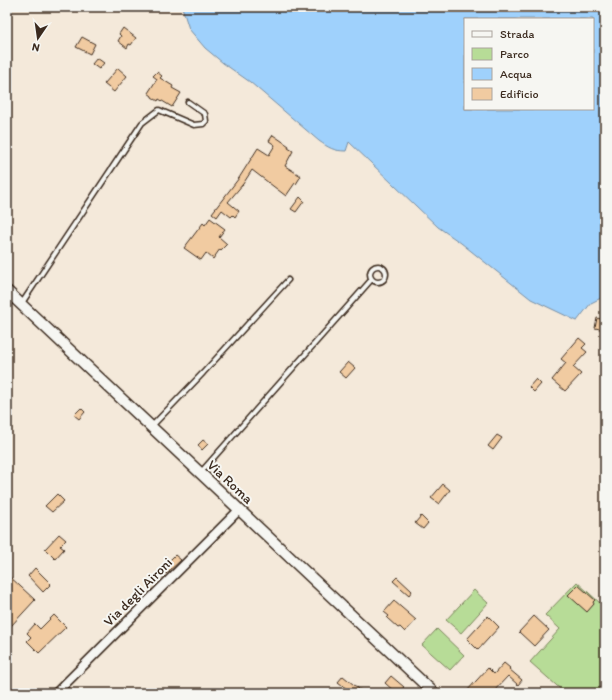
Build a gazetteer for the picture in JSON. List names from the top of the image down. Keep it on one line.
{"streets":{"street":["Via Roma","Via degli Aironi"]},"crossings":[["Via Roma","Via degli Aironi"]],"legend":["Strada","Parco","Acqua","Edificio"],"north":"bottom"}
